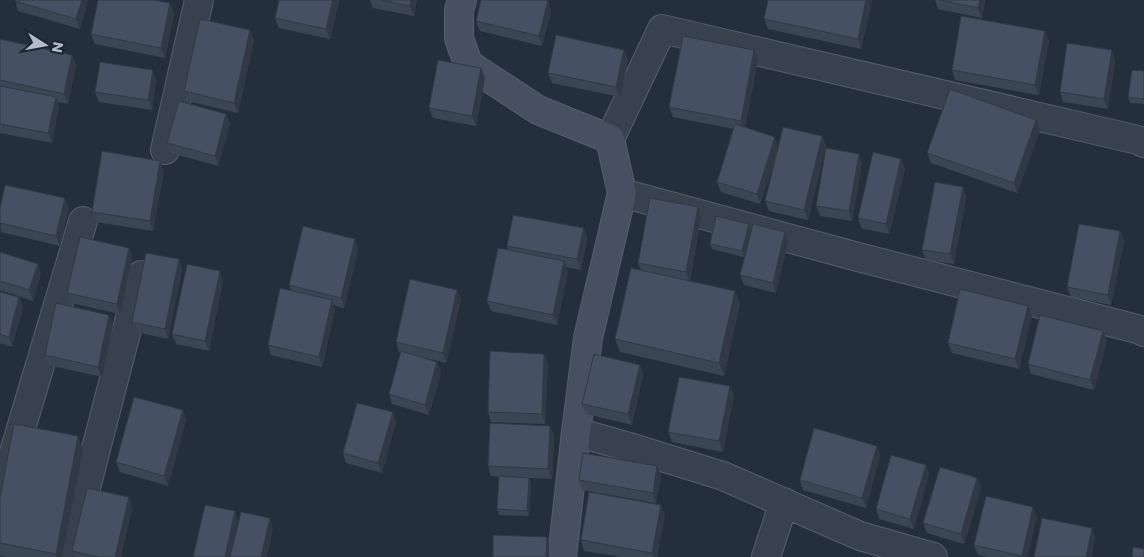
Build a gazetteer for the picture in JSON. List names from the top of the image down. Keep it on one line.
{"north":"right"}
